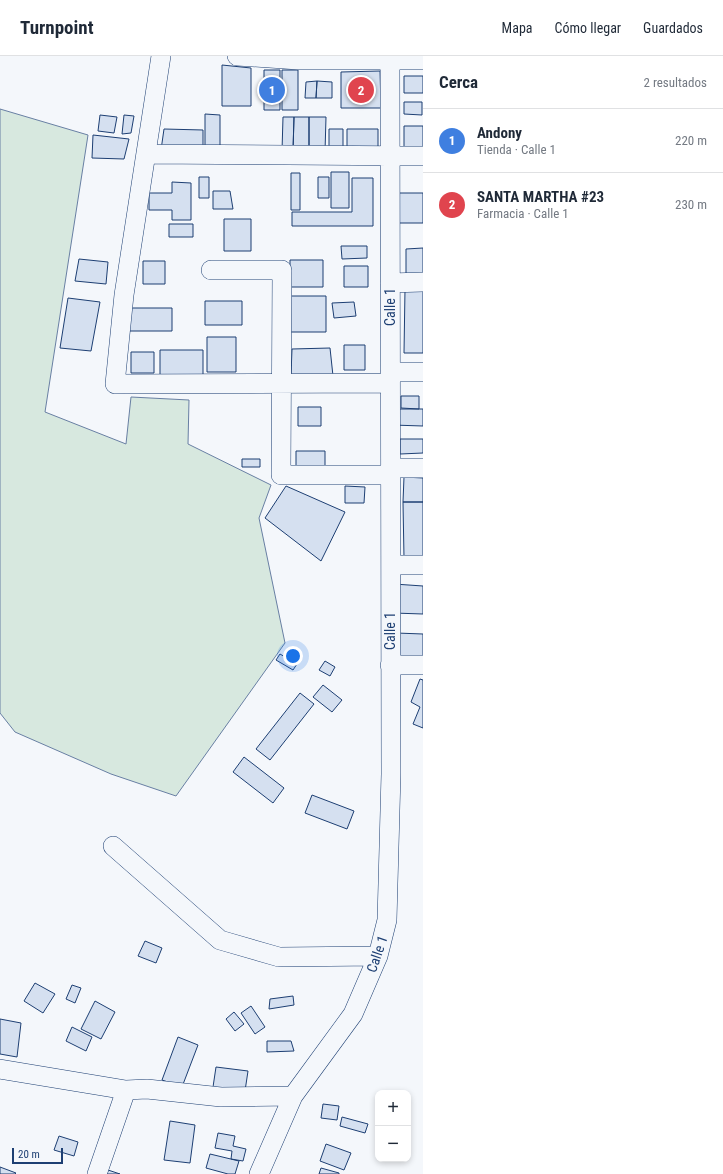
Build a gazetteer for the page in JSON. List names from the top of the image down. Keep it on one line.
{"streets":{"street":["Calle 1"]},"scale_bar":"20 m","page":{"header":"Turnpoint","nav":["Mapa","Cómo llegar","Guardados"],"heading":["Cerca","2 resultados"],"pins":["1","2"],"list":[{"mark":"1","name":"Andony","note":"Tienda · Calle 1","value":"220 m"},{"mark":"2","name":"SANTA MARTHA #23","note":"Farmacia · Calle 1","value":"230 m"}],"map_buttons":["+","−"],"scale":"20 m"}}
